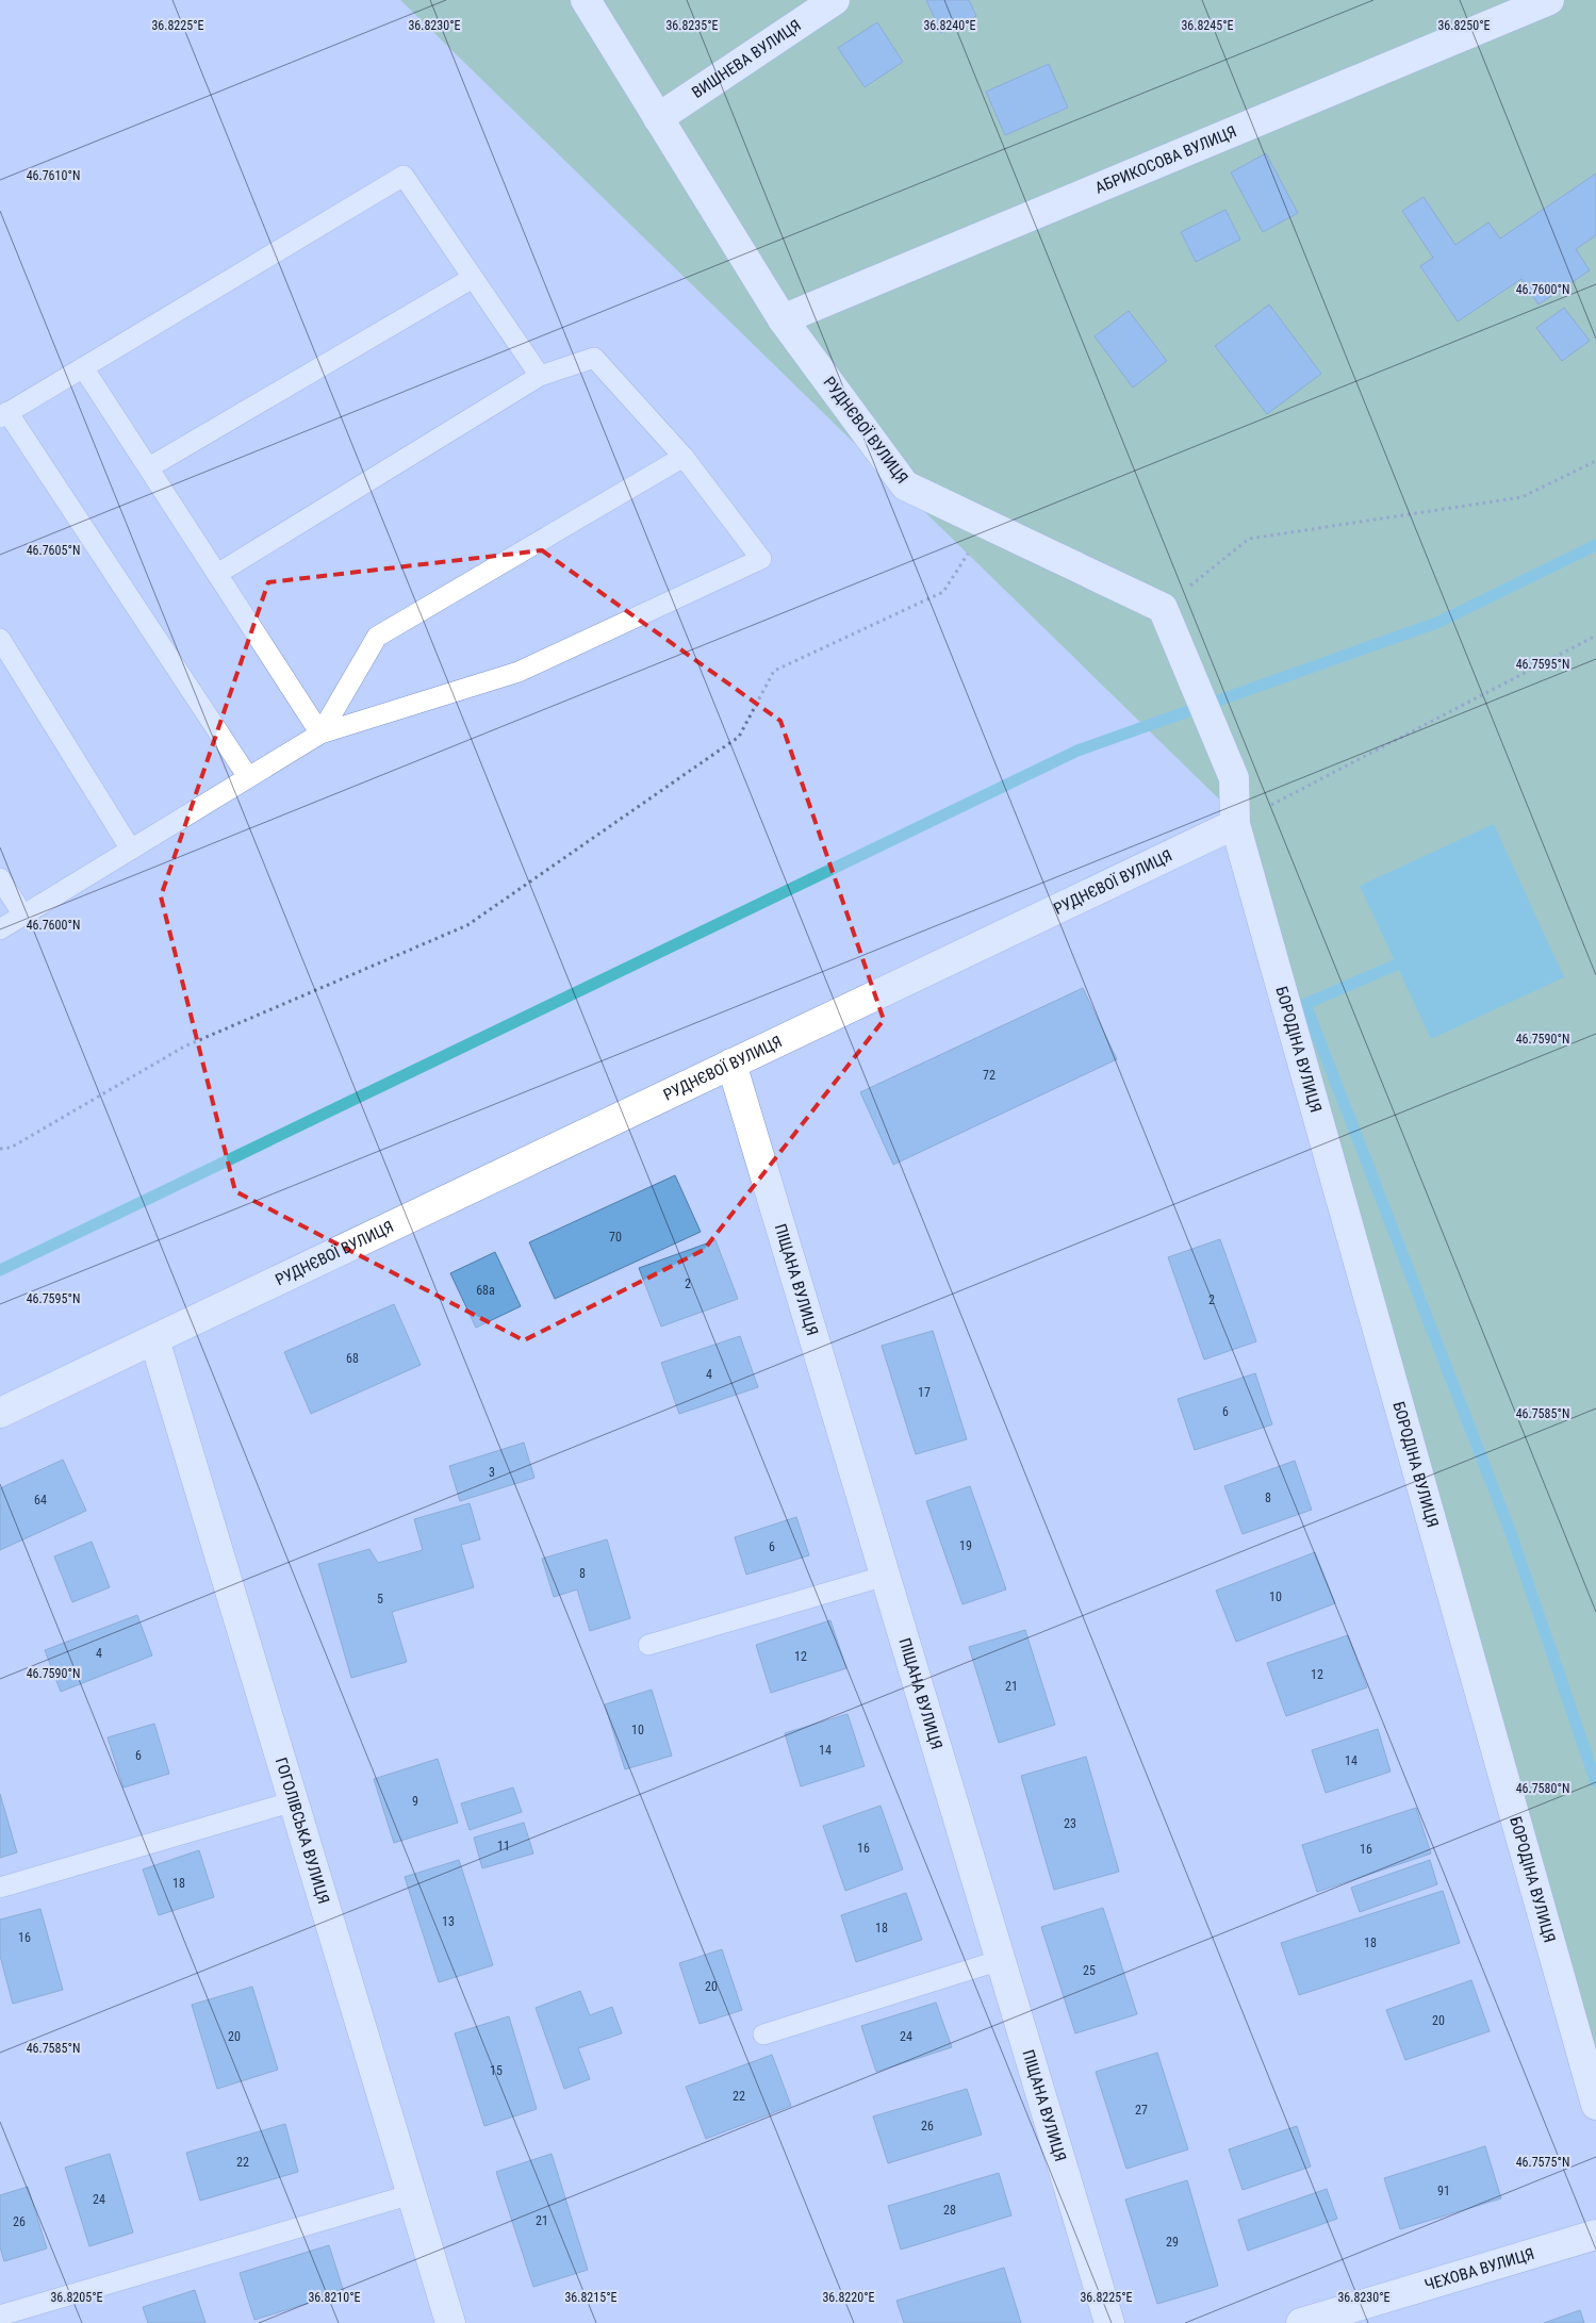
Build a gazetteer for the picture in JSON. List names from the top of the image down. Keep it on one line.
{"streets":{"street":["ВИШНЕВА ВУЛИЦЯ","АБРИКОСОВА ВУЛИЦЯ","РУДНЄВОЇ ВУЛИЦЯ","БОРОДІНА ВУЛИЦЯ","ПІЩАНА ВУЛИЦЯ","ГОГОЛІВСЬКА ВУЛИЦЯ","ЧЕХОВА ВУЛИЦЯ"]},"crossings":[["ВИШНЕВА ВУЛИЦЯ","РУДНЄВОЇ ВУЛИЦЯ"],["АБРИКОСОВА ВУЛИЦЯ","РУДНЄВОЇ ВУЛИЦЯ"],["РУДНЄВОЇ ВУЛИЦЯ","БОРОДІНА ВУЛИЦЯ"],["РУДНЄВОЇ ВУЛИЦЯ","ПІЩАНА ВУЛИЦЯ"],["РУДНЄВОЇ ВУЛИЦЯ","ГОГОЛІВСЬКА ВУЛИЦЯ"]],"house_numbers":["72","70","2","68а","2","68","4","17","6","3","8","64","19","6","8","10","5","4","12","12","21","10","14","6","14","9","23","11","16","16","18","13","18","16","18","25","20","20","20","24","15","22","27","26","22","91","24","28","21","26","29"],"coordinates":["36.8225°E","36.8230°E","36.8235°E","36.8240°E","36.8245°E","36.8250°E","46.7610°N","46.7600°N","46.7605°N","46.7595°N","46.7590°N","46.7585°N","46.7580°N","46.7575°N","36.8205°E","36.8210°E","36.8215°E","36.8220°E"]}
